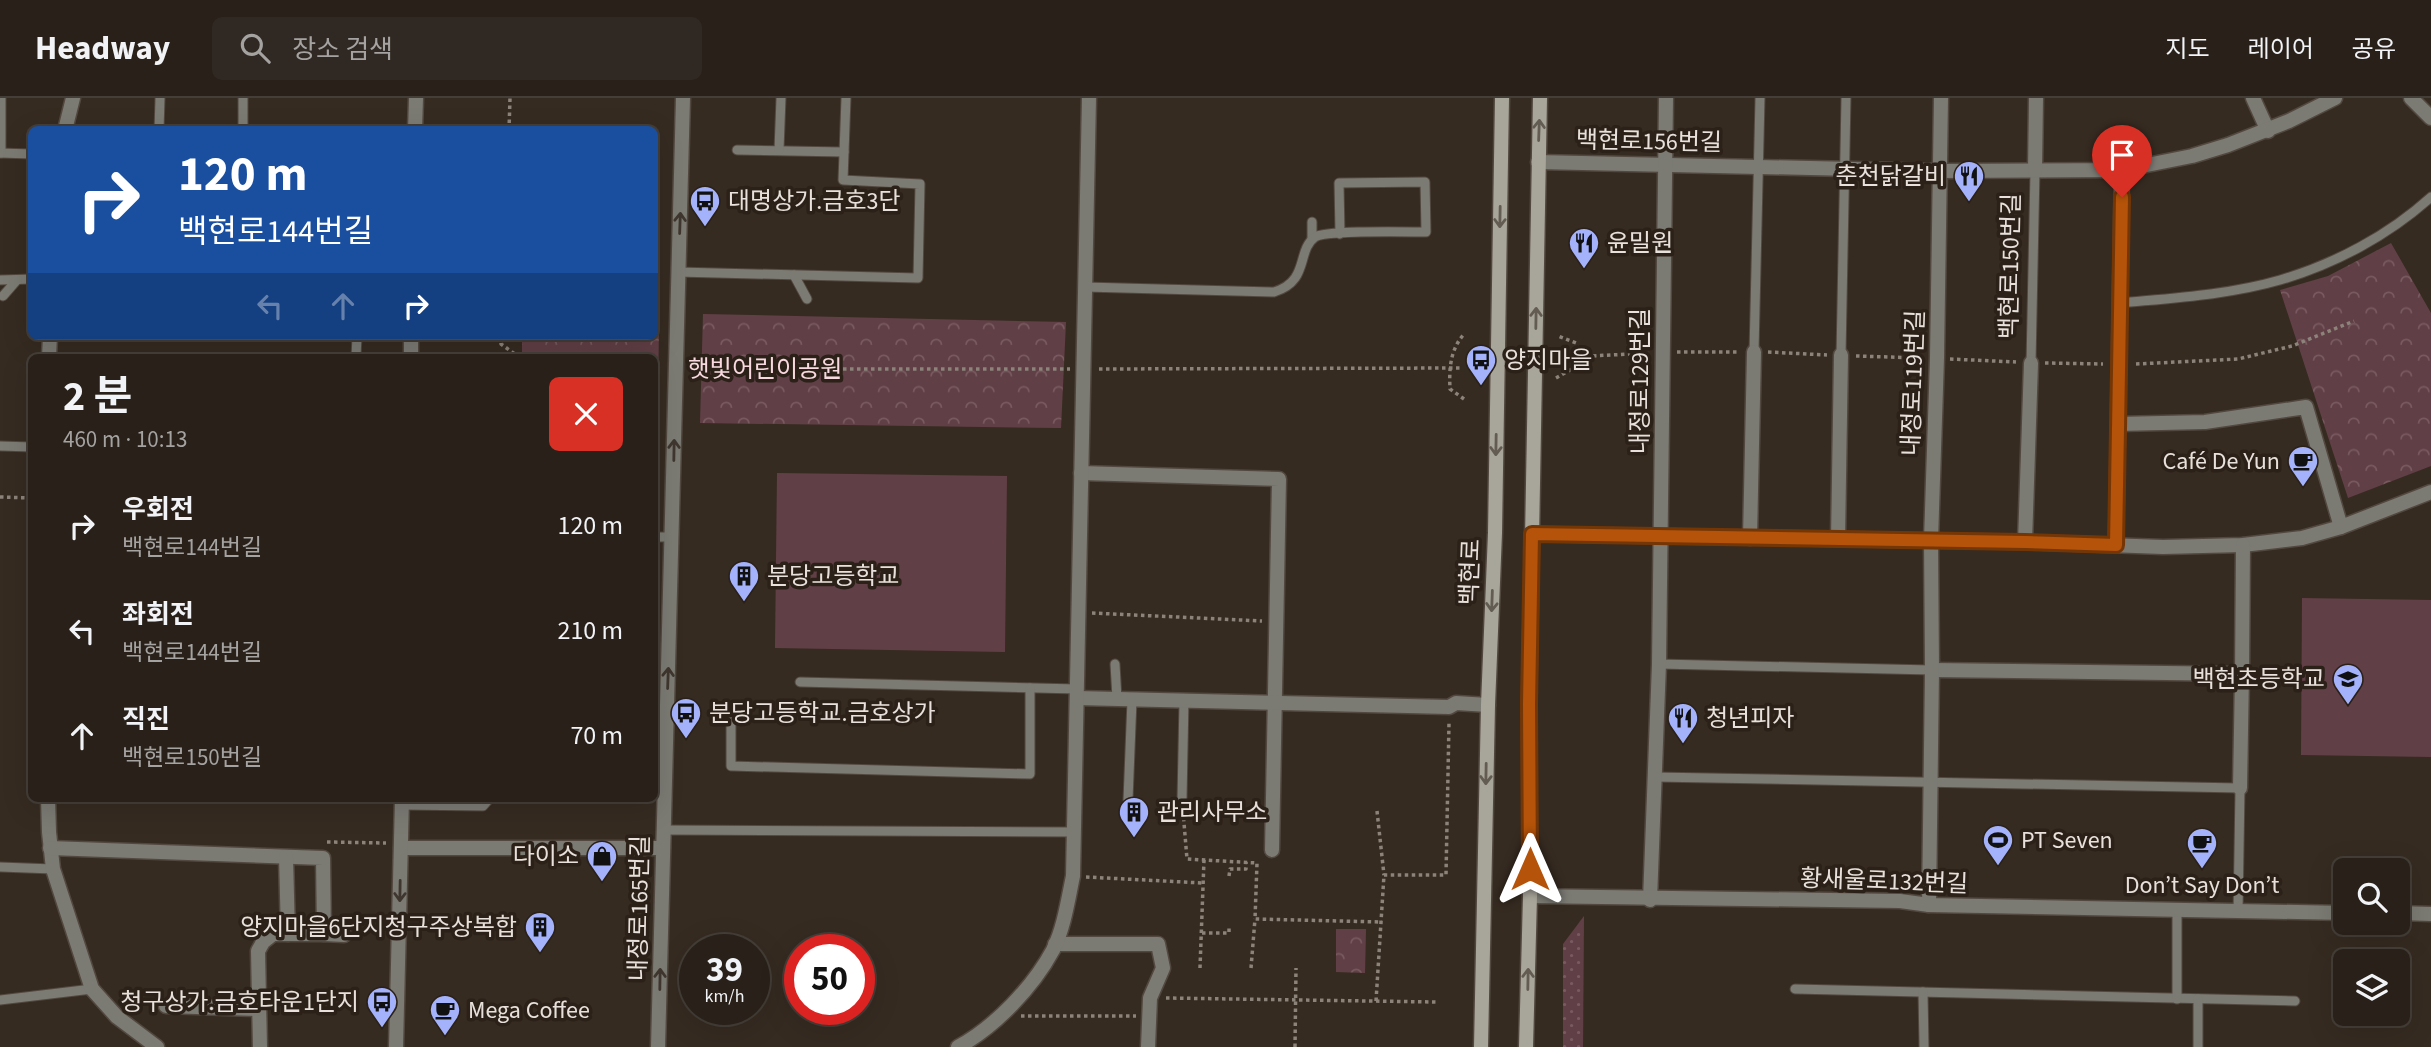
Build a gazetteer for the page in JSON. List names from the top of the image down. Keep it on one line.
{"streets":{"main road":["백현로"],"street":["백현로156번길","내정로129번길","내정로119번길","황새울로132번길","내정로165번길"],"lane":["백현로150번길"]},"crossings":[["백현로156번길","백현로150번길"],["백현로156번길","내정로129번길"],["백현로156번길","내정로119번길"],["내정로129번길","황새울로132번길"],["내정로119번길","황새울로132번길"]],"one_way":["내정로165번길"],"parks":["햇빛어린이공원"],"places":{"restaurant":["춘천닭갈비","윤밀원","청년피자"],"bus stop":["대명상가.금호3단","양지마을","분당고등학교.금호상가","청구상가.금호타운1단지"],"cafe":["Café De Yun","Don’t Say Don’t","Mega Coffee"],"building":["분당고등학교","관리사무소","양지마을6단지청구주상복합"],"school or university":["백현초등학교"],"sports":["PT Seven"],"shop":["다이소"]},"page":{"header":"Headway","search":"장소 검색","nav":["지도","레이어","공유"],"turn":["120 m","백현로144번길"],"heading":["2 분","460 m · 10:13"],"list":[{"name":"우회전","note":"백현로144번길","value":"120 m"},{"name":"좌회전","note":"백현로144번길","value":"210 m"},{"name":"직진","note":"백현로150번길","value":"70 m"}],"speed":"39 km/h","limit":"50"}}
